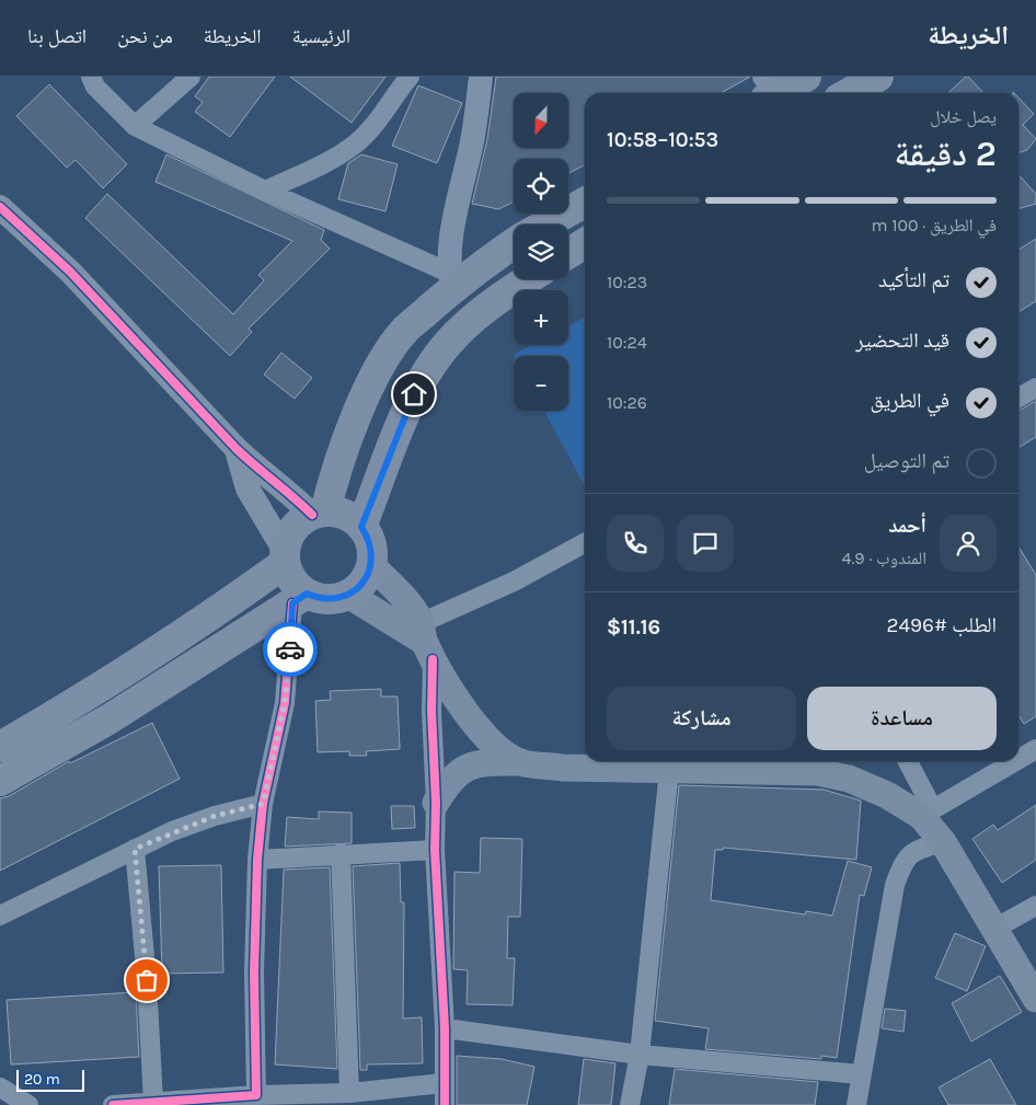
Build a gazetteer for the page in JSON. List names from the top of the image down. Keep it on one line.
{"scale_bar":"20 m","north":"bottom","page":{"header":"الخريطة","nav":["الرئيسية","الخريطة","من نحن","اتصل بنا"],"map_buttons":["+","−"],"heading":["2 دقيقة","يصل خلال","10:53–10:58"],"panel":["أحمد","المندوب · 4.9","الطلب #2496","$11.16"],"bar":"في الطريق · 100 m","list":[["تم التأكيد","10:23"],["قيد التحضير","10:24"],["في الطريق","10:26"],"تم التوصيل"],"buttons":["مساعدة","مشاركة"],"scale":"20 m"}}
